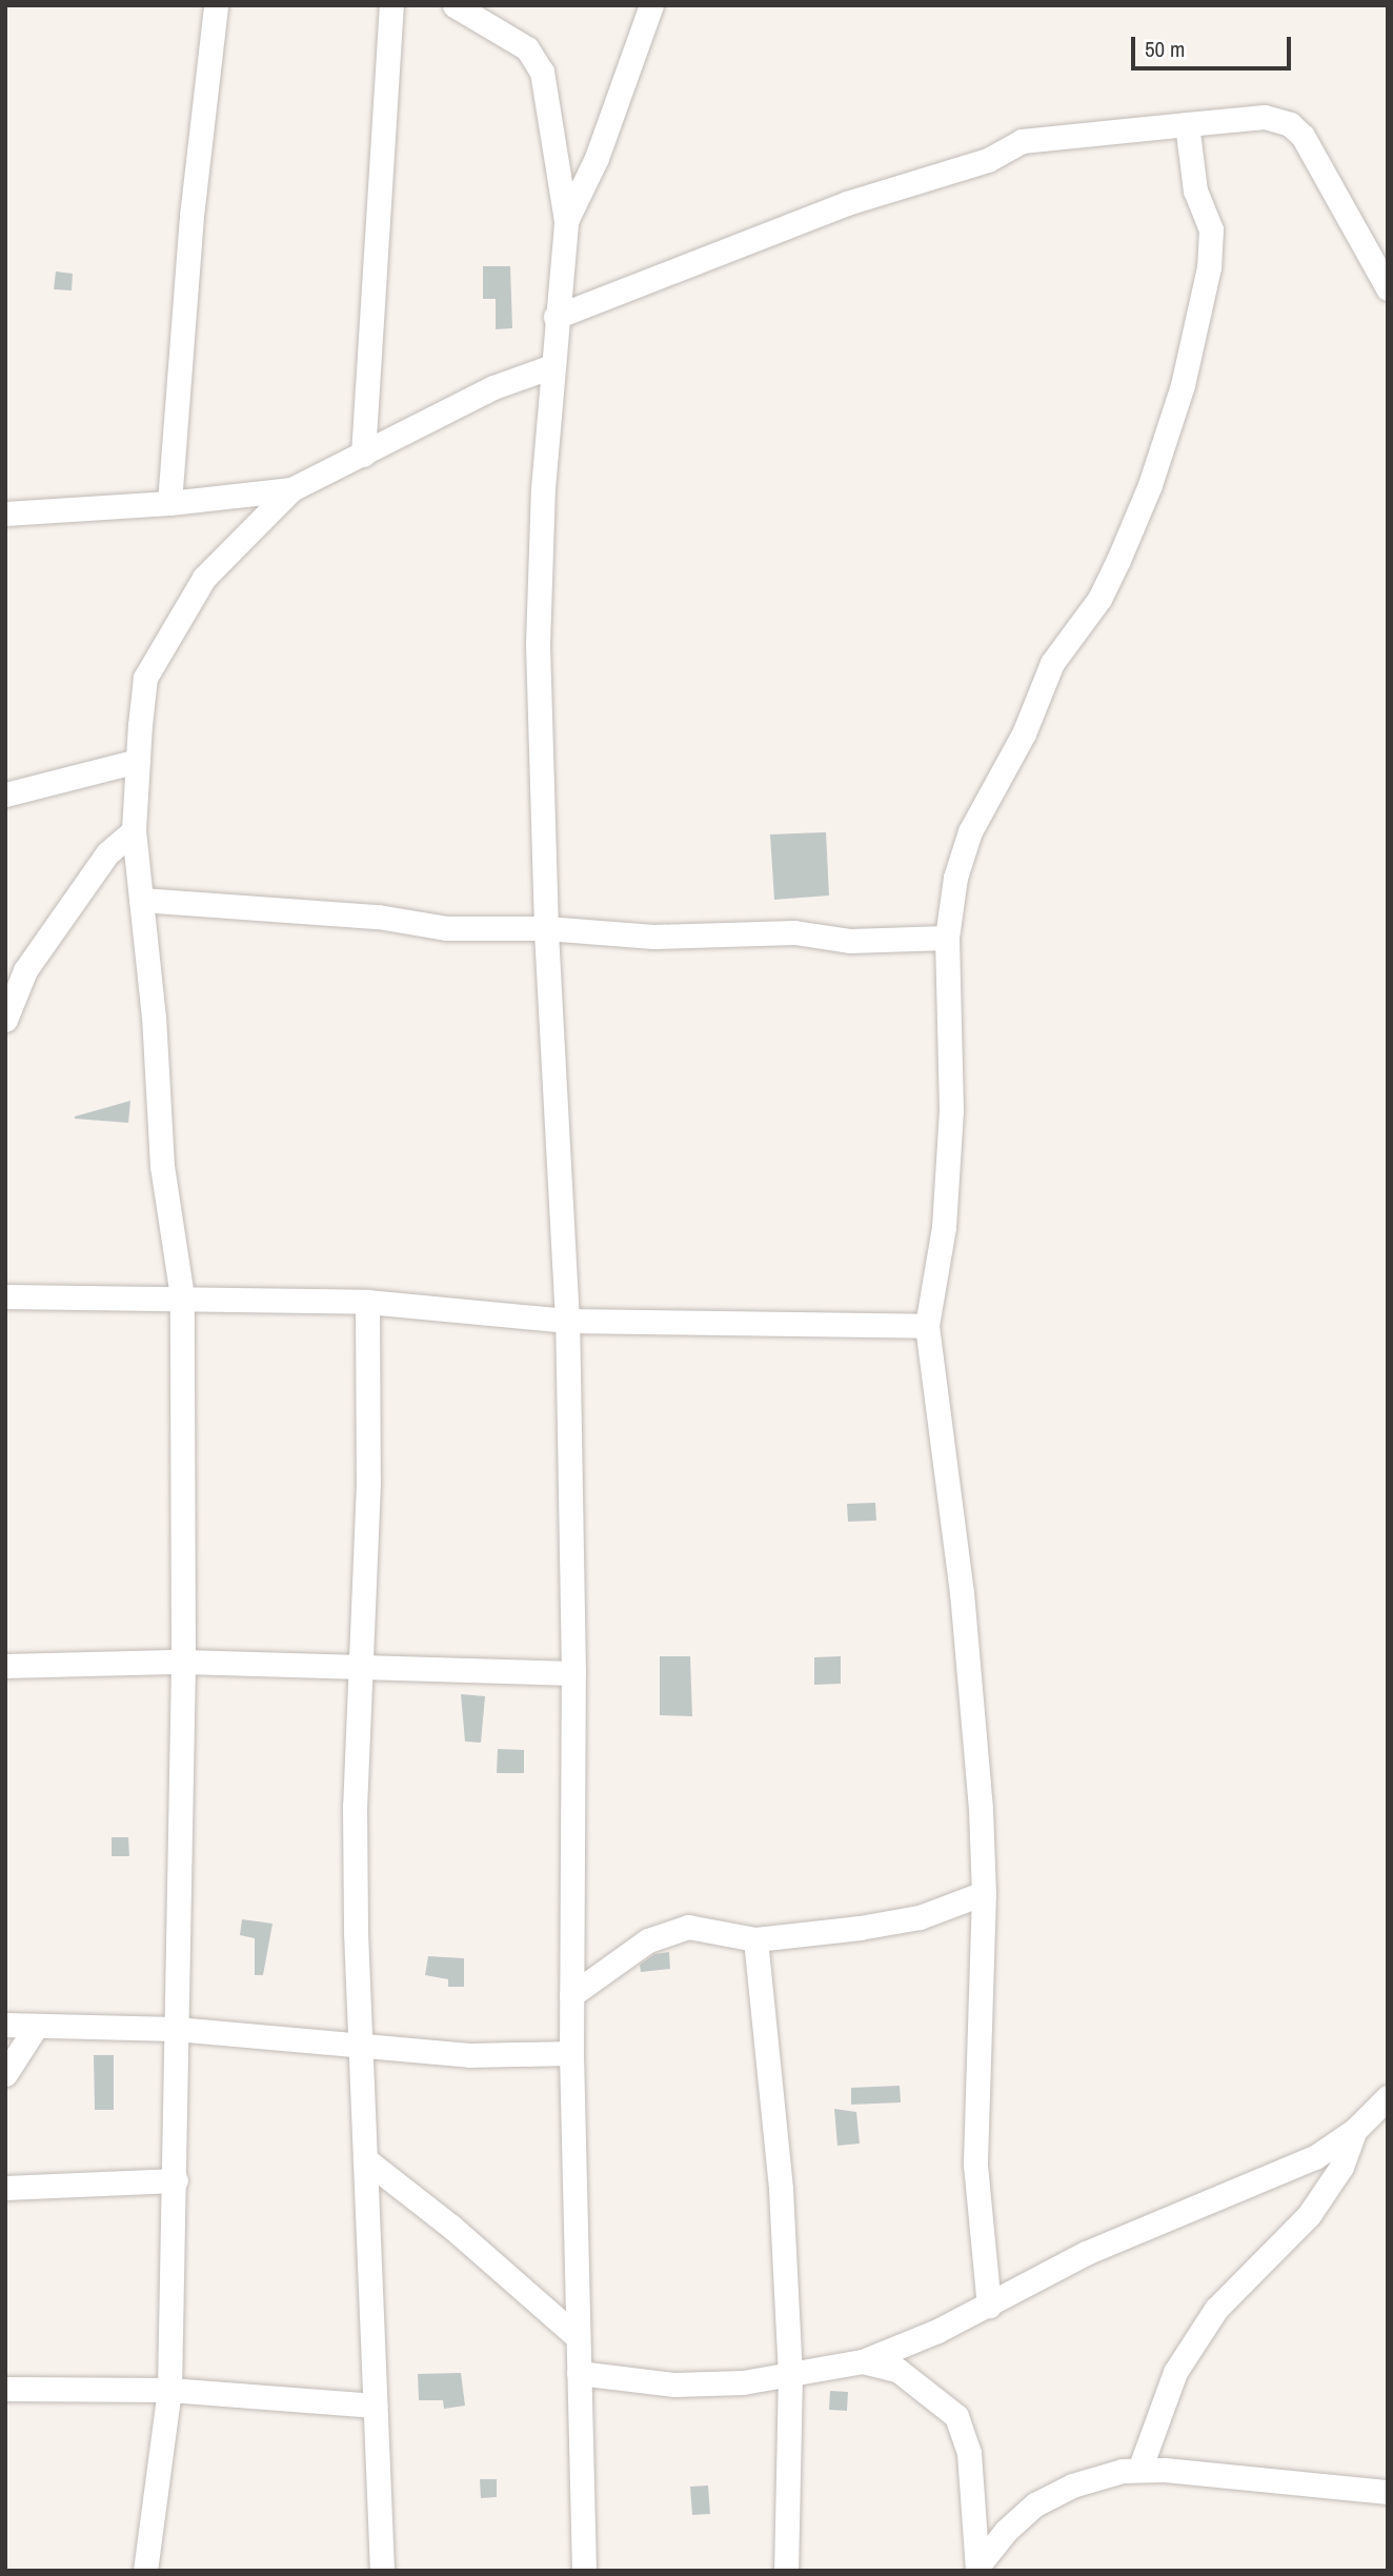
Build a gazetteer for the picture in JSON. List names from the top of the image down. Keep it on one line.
{"scale_bar":"50 m"}
